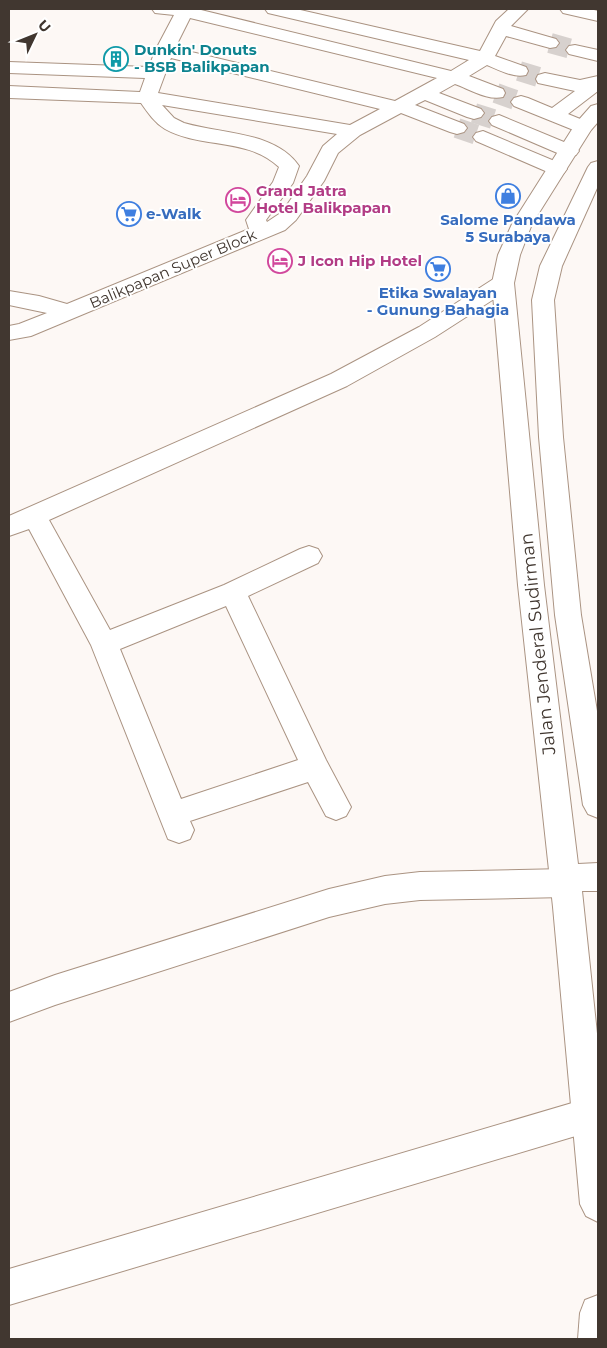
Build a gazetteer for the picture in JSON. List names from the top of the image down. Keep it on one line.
{"streets":{"main road":["Balikpapan Super Block","Jalan Jenderal Sudirman"]},"places":{"building":["Dunkin' Donuts - BSB Balikpapan"],"shop":["Salome Pandawa 5 Surabaya"],"hotel":["Grand Jatra Hotel Balikpapan","J Icon Hip Hotel"],"supermarket":["e-Walk","Etika Swalayan - Gunung Bahagia"]},"north":"top right"}
